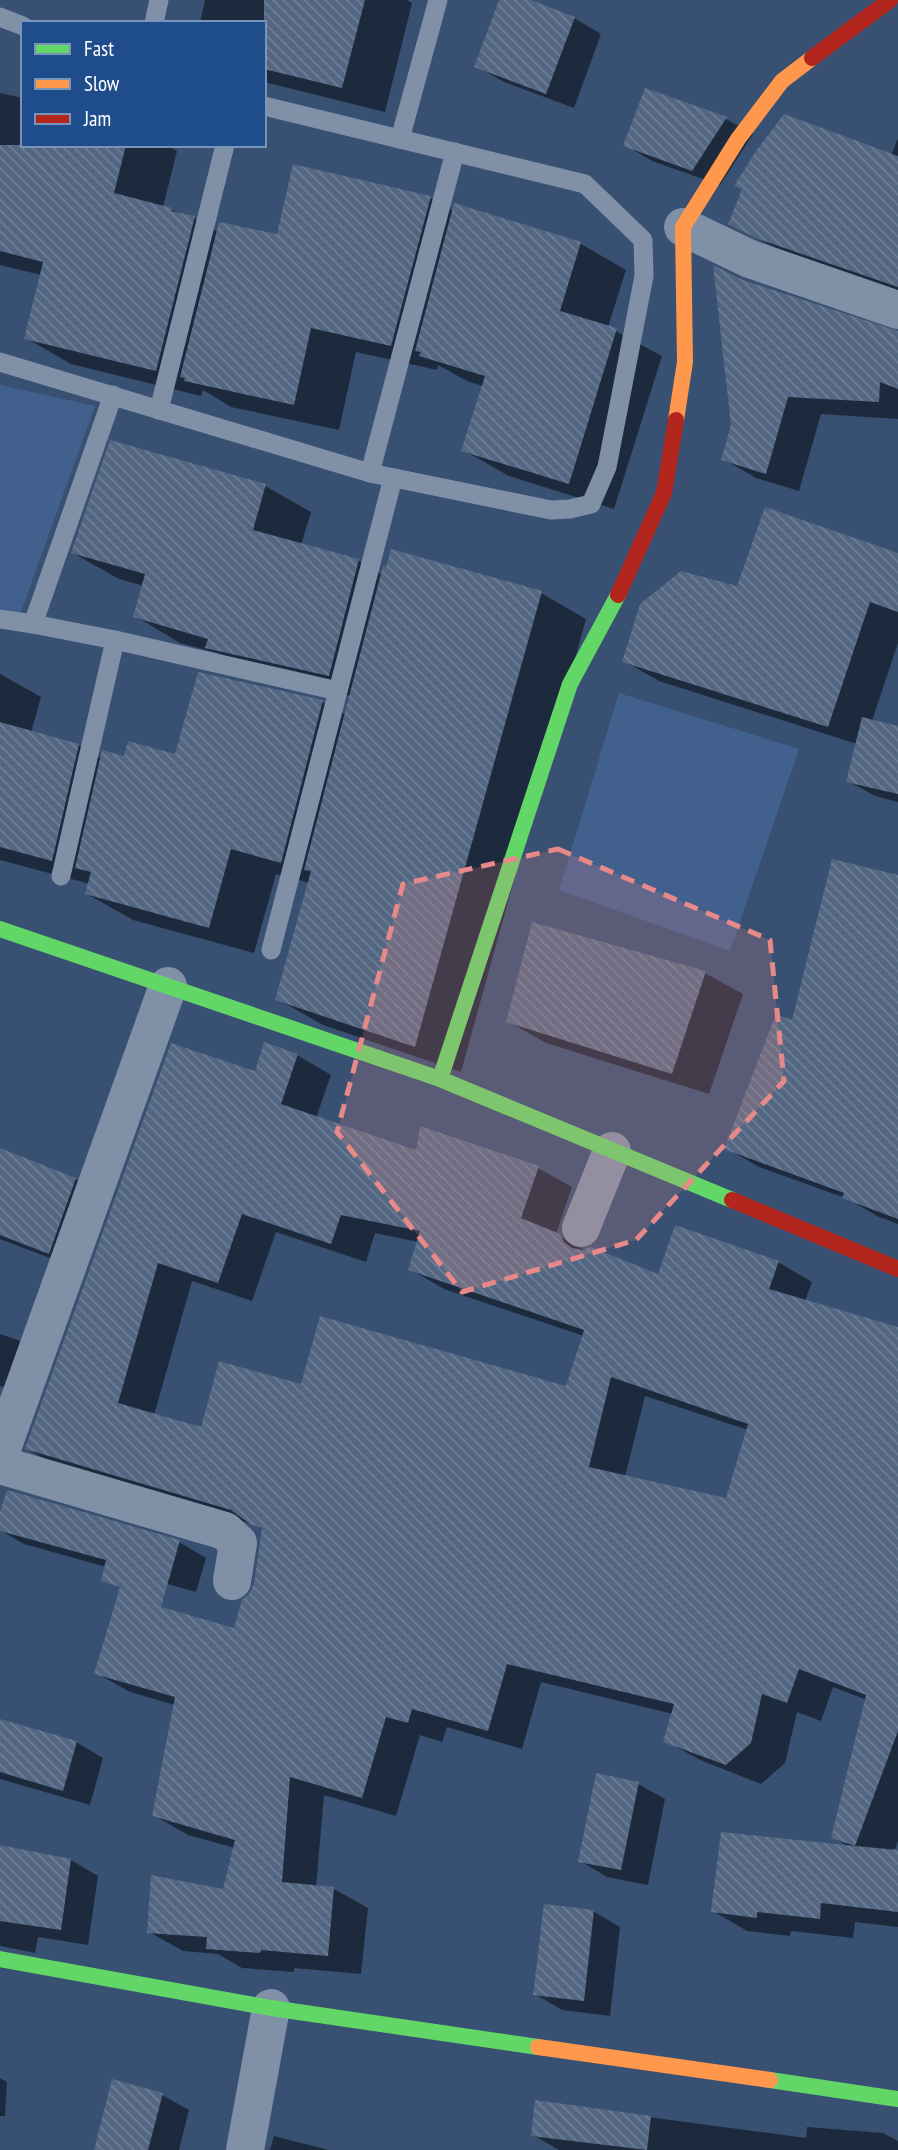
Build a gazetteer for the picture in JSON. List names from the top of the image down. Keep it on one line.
{"legend":["Fast","Slow","Jam"]}
